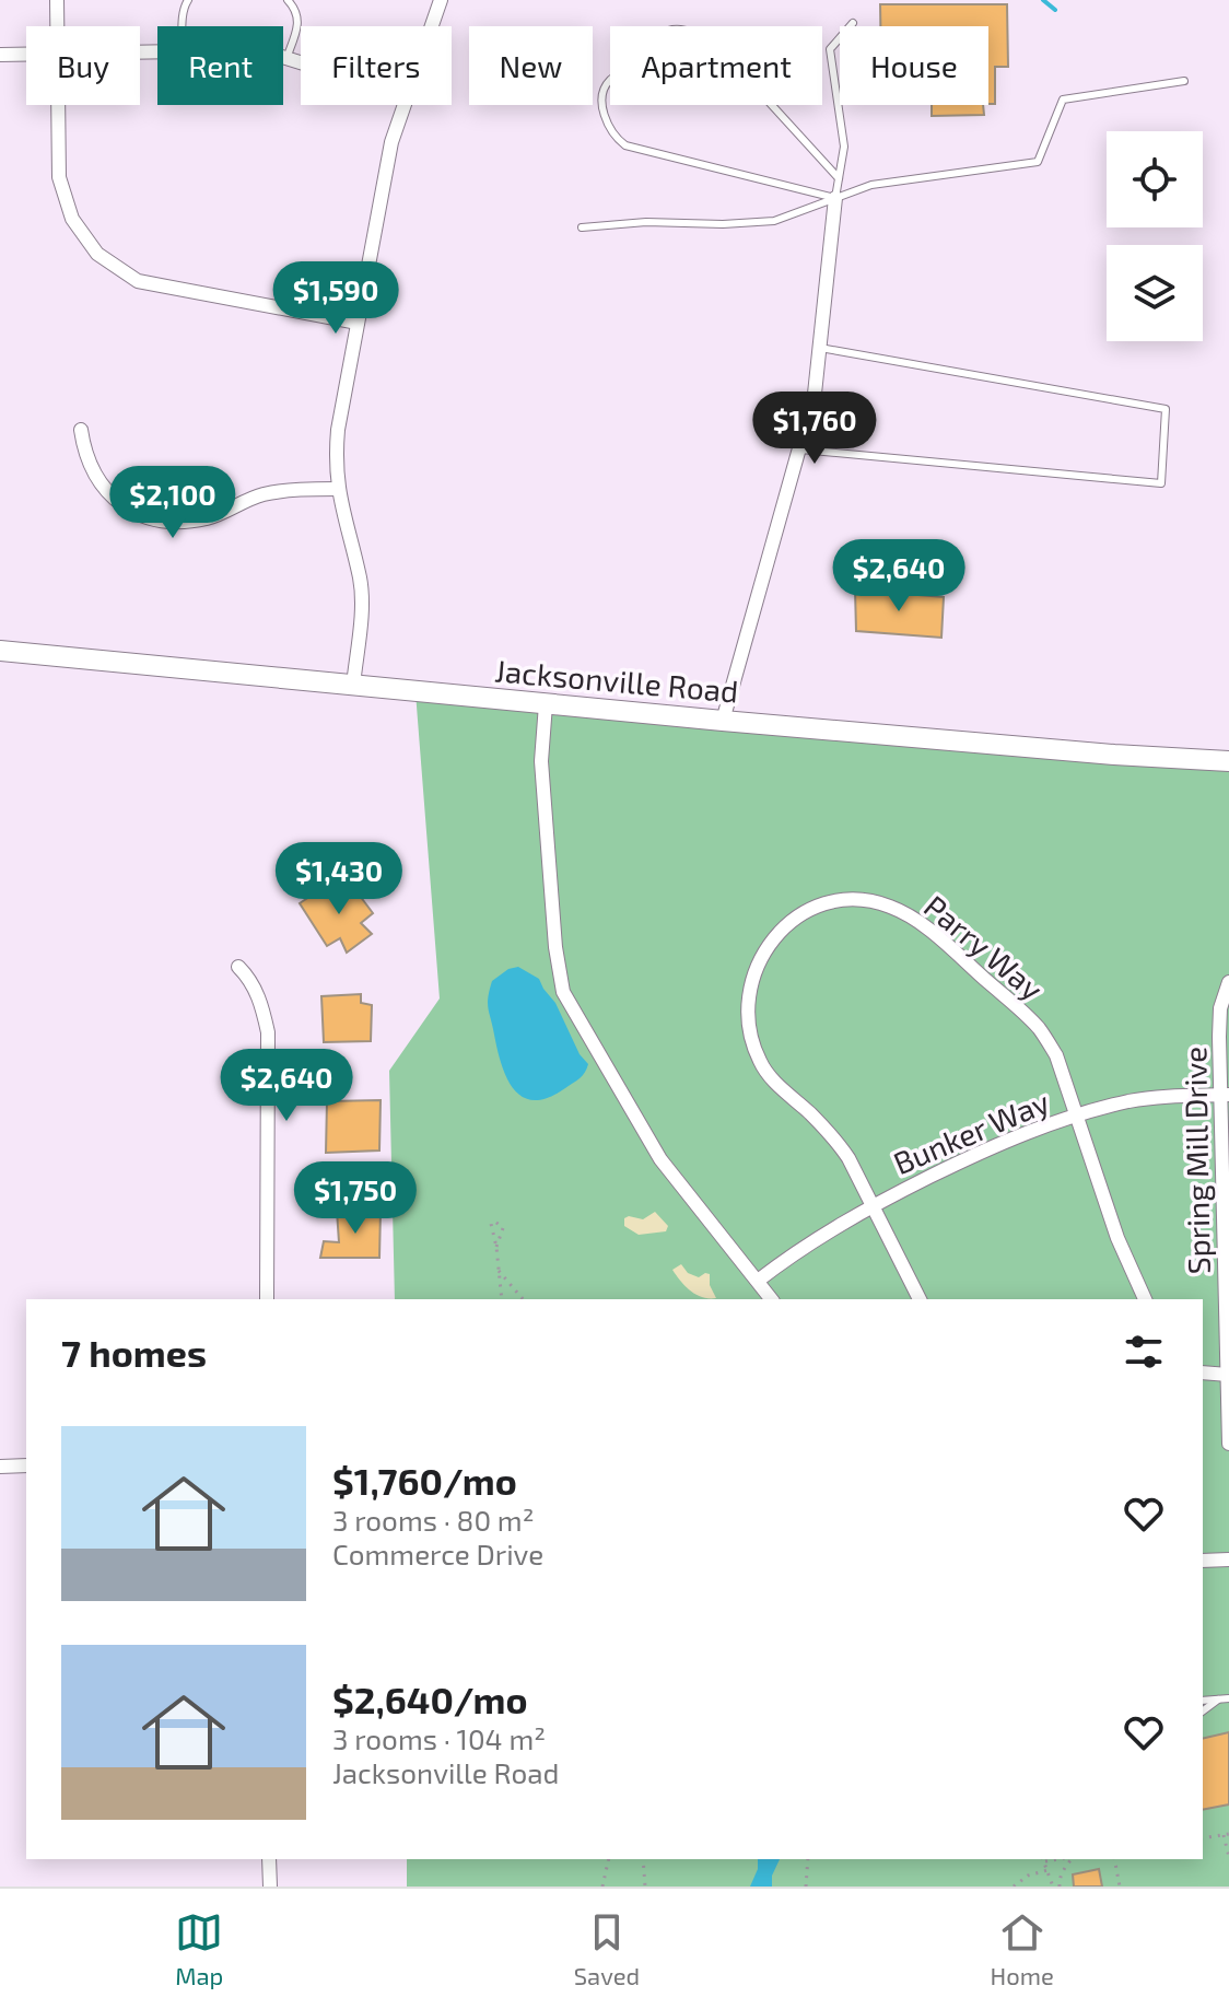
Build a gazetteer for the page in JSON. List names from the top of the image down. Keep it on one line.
{"streets":{"main road":["Jacksonville Road"],"street":["Parry Way","Bunker Way","Spring Mill Drive"]},"crossings":[["Parry Way","Bunker Way"],["Bunker Way","Spring Mill Drive"]],"page":{"chip":["Buy","Rent","Filters","New","Apartment","House"],"price":["$1,590","$1,760","$2,100","$2,640","$1,430","$2,640","$1,750"],"heading":"7 homes","list":[{"name":"$1,760/mo","note":"3 rooms · 80 m² · Commerce Drive"},{"name":"$2,640/mo","note":"3 rooms · 104 m² · Jacksonville Road"}],"tabs":["Map","Saved","Home"]}}
